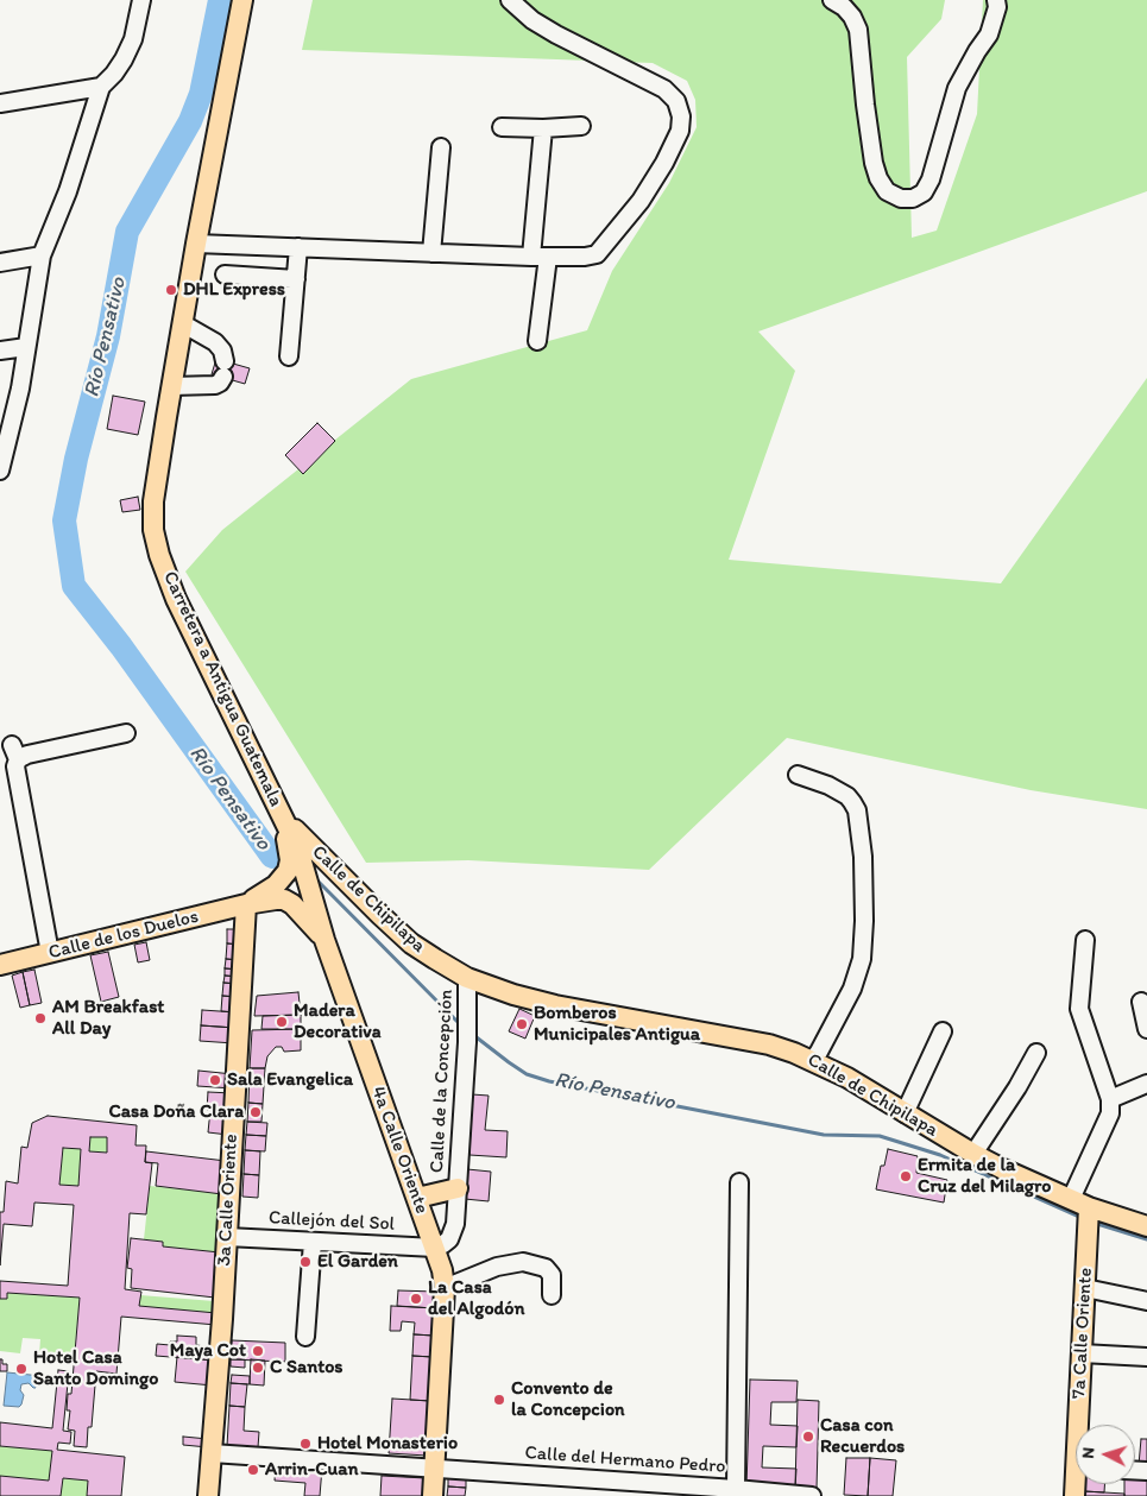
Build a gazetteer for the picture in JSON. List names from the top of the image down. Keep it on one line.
{"streets":{"main road":["Carretera a Antigua Guatemala","Calle de Chipilapa","Calle de los Duelos","4a Calle Oriente","3a Calle Oriente","7a Calle Oriente"],"street":["Calle de la Concepción","Callejón del Sol","Calle del Hermano Pedro"]},"crossings":[["Carretera a Antigua Guatemala","Calle de Chipilapa"],["Calle de Chipilapa","Calle de la Concepción"],["Calle de Chipilapa","7a Calle Oriente"],["Calle de los Duelos","4a Calle Oriente"],["Calle de los Duelos","3a Calle Oriente"],["Calle de la Concepción","4a Calle Oriente"],["Calle de la Concepción","Callejón del Sol"],["4a Calle Oriente","Callejón del Sol"],["4a Calle Oriente","Calle del Hermano Pedro"],["3a Calle Oriente","Callejón del Sol"],["3a Calle Oriente","Calle del Hermano Pedro"]],"water":["Río Pensativo"],"places":["DHL Express","AM Breakfast All Day","Madera Decorativa","Bomberos Municipales Antigua","Sala Evangelica","Casa Doña Clara","Ermita de la Cruz del Milagro","El Garden","La Casa del Algodón","Maya Cot","C Santos","Hotel Casa Santo Domingo","Convento de la Concepcion","Casa con Recuerdos","Hotel Monasterio","Arrin-Cuan"],"north":"left"}
